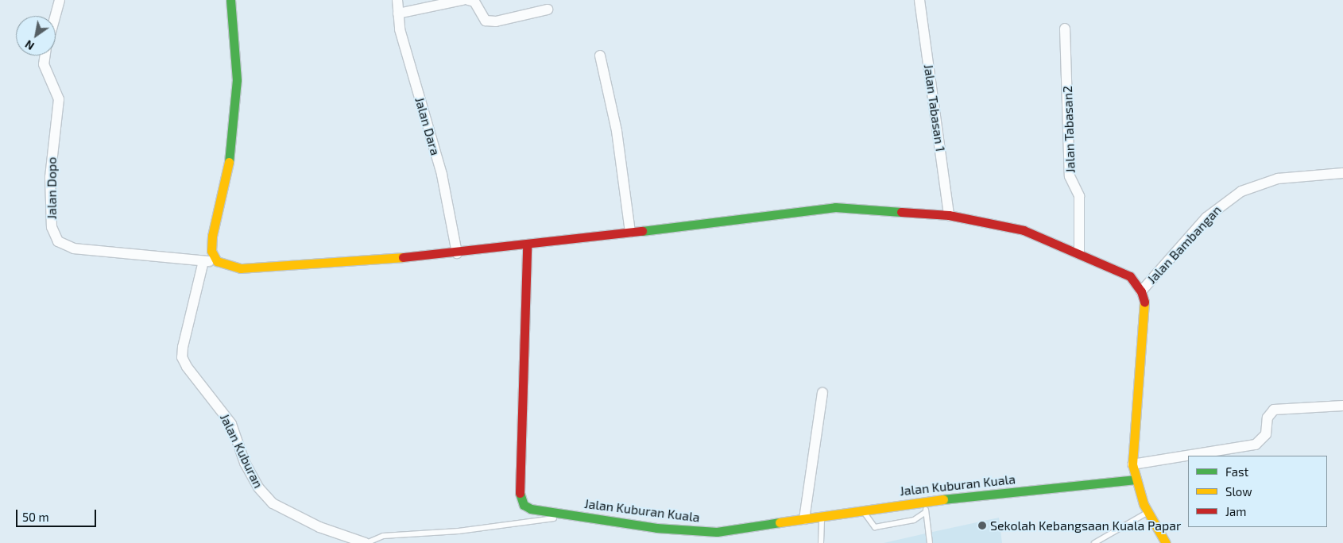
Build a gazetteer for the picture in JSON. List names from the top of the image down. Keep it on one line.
{"streets":{"main road":["Jalan Kuburan Kuala"],"street":["Jalan Tabasan 1","Jalan Dara","Jalan Tabasan2","Jalan Dopo","Jalan Bambangan","Jalan Kuburan"]},"crossings":[["Jalan Dopo","Jalan Kuburan"]],"places":["Sekolah Kebangsaan Kuala Papar"],"legend":["Fast","Slow","Jam"],"scale_bar":"50 m","north":"bottom left"}
